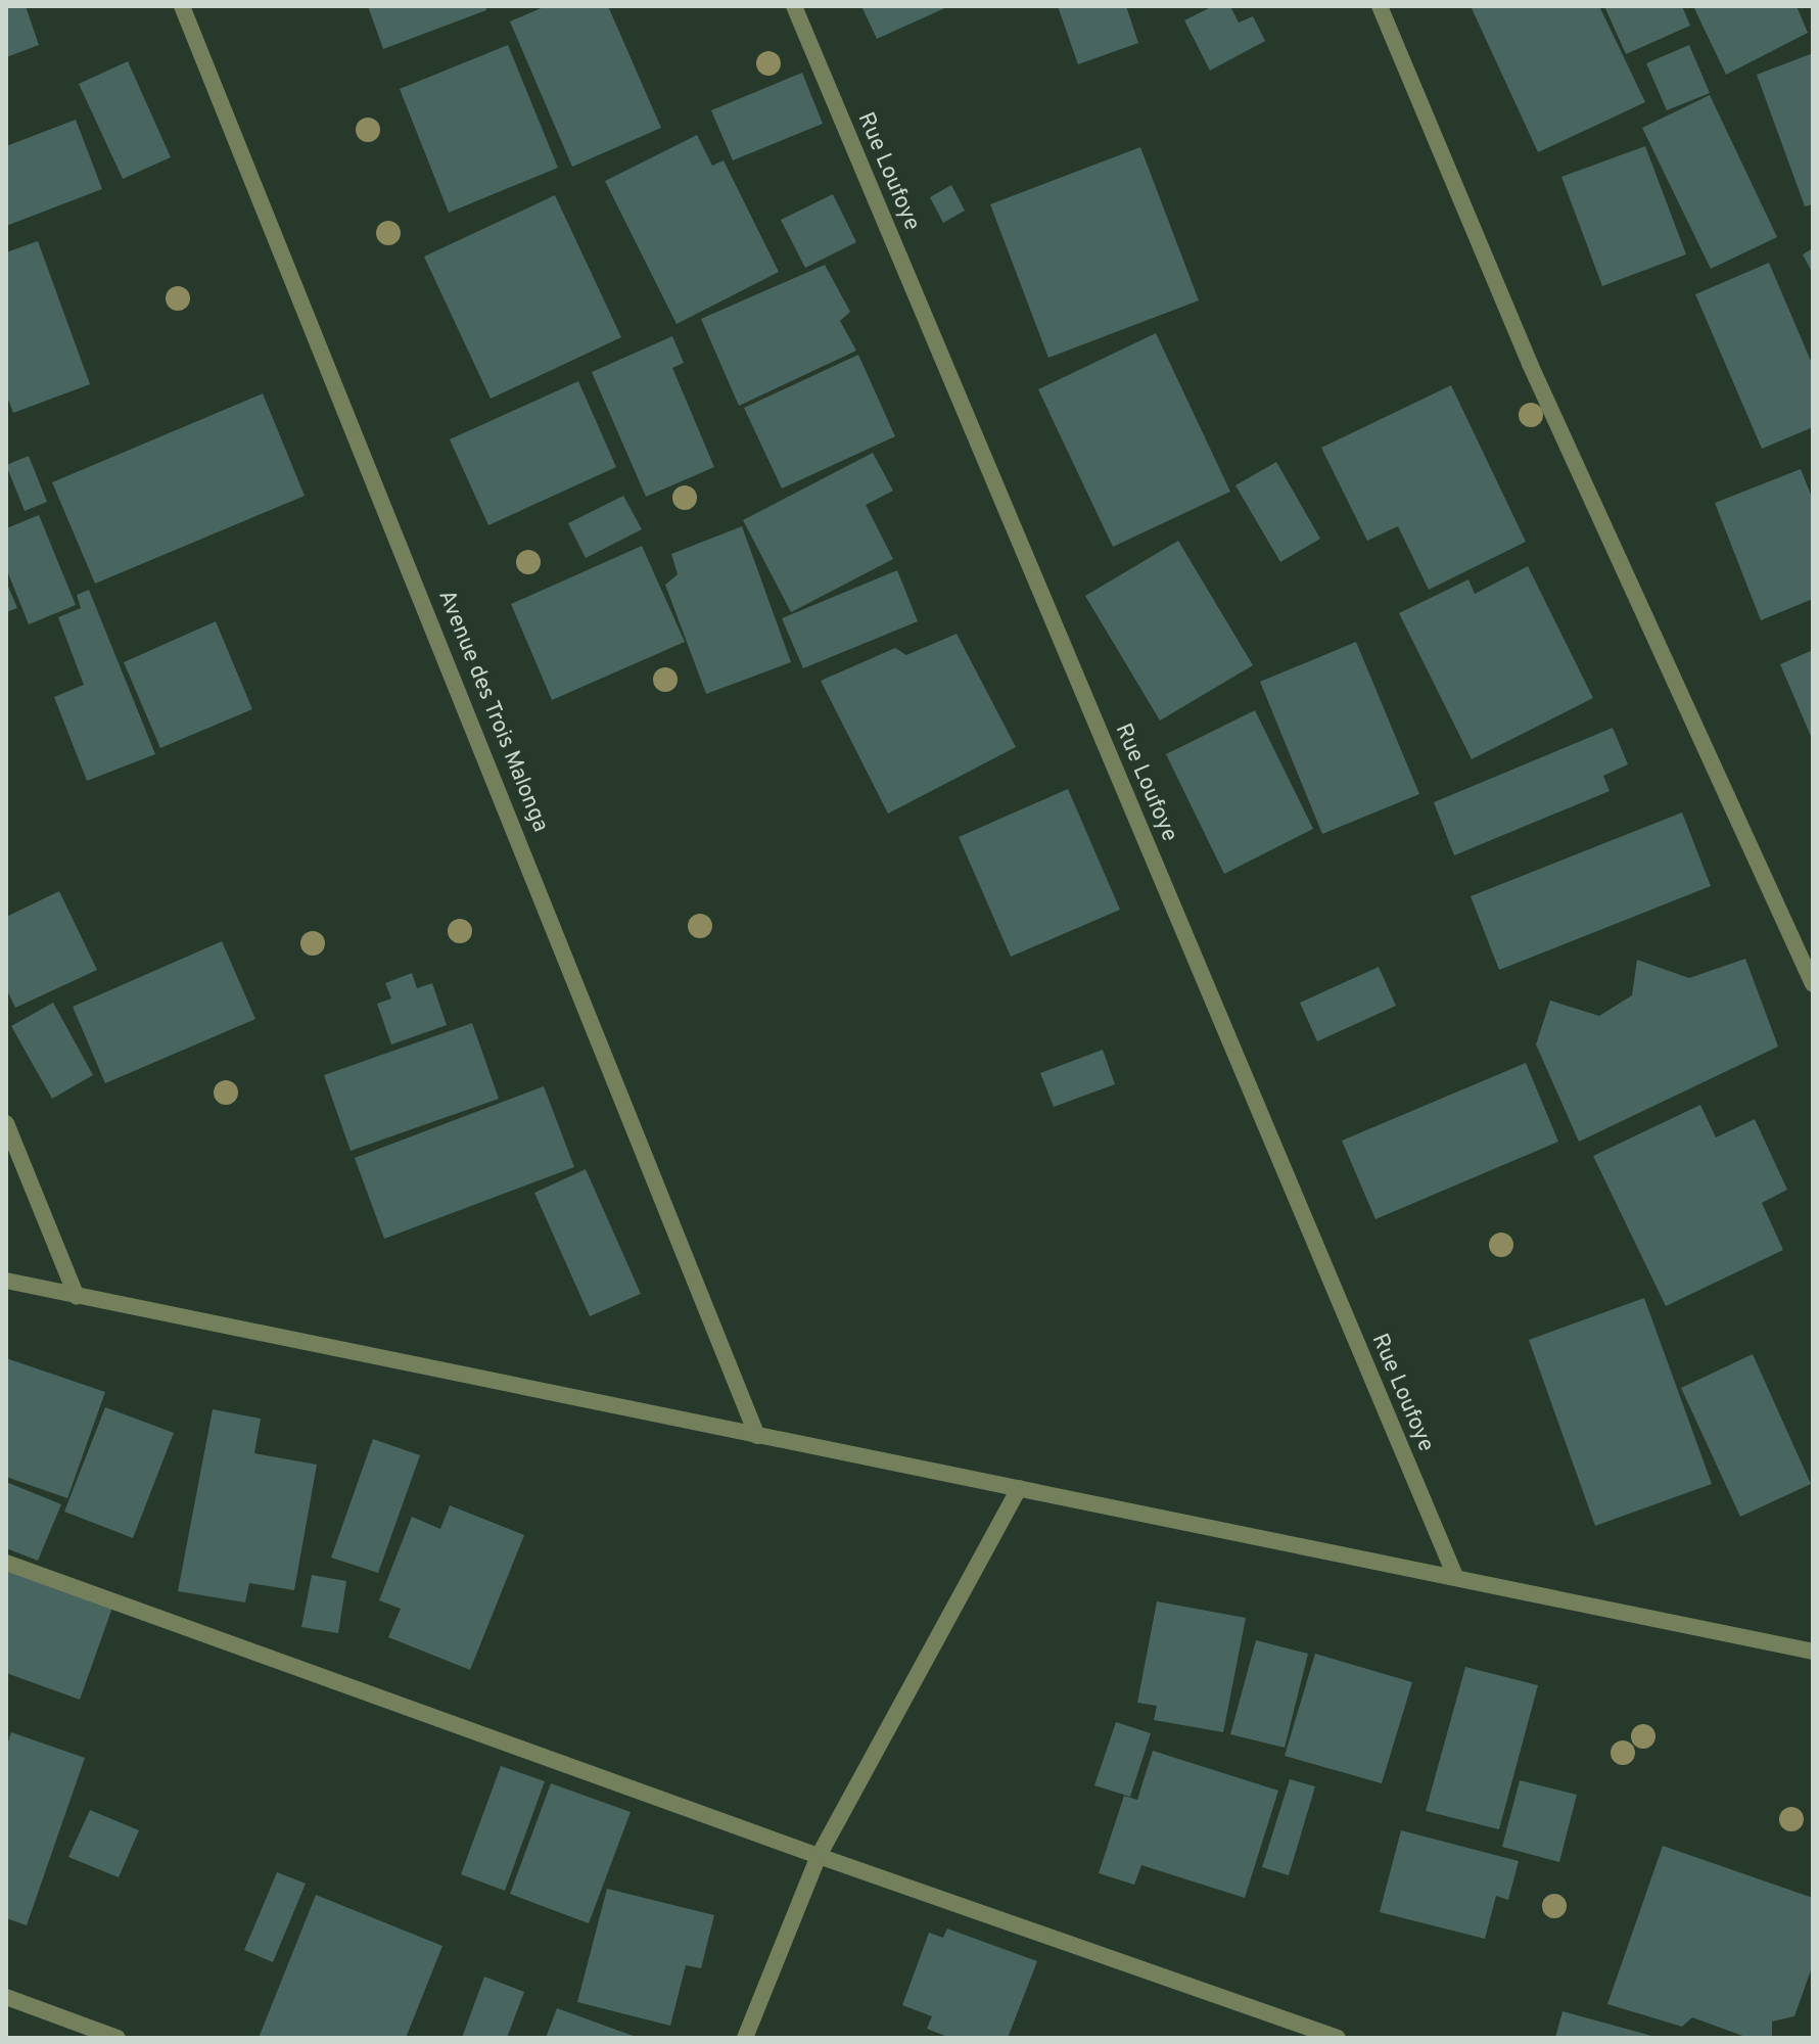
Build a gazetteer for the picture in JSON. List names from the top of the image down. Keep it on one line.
{"streets":{"street":["Rue Loufoye","Avenue des Trois Malonga"]}}
